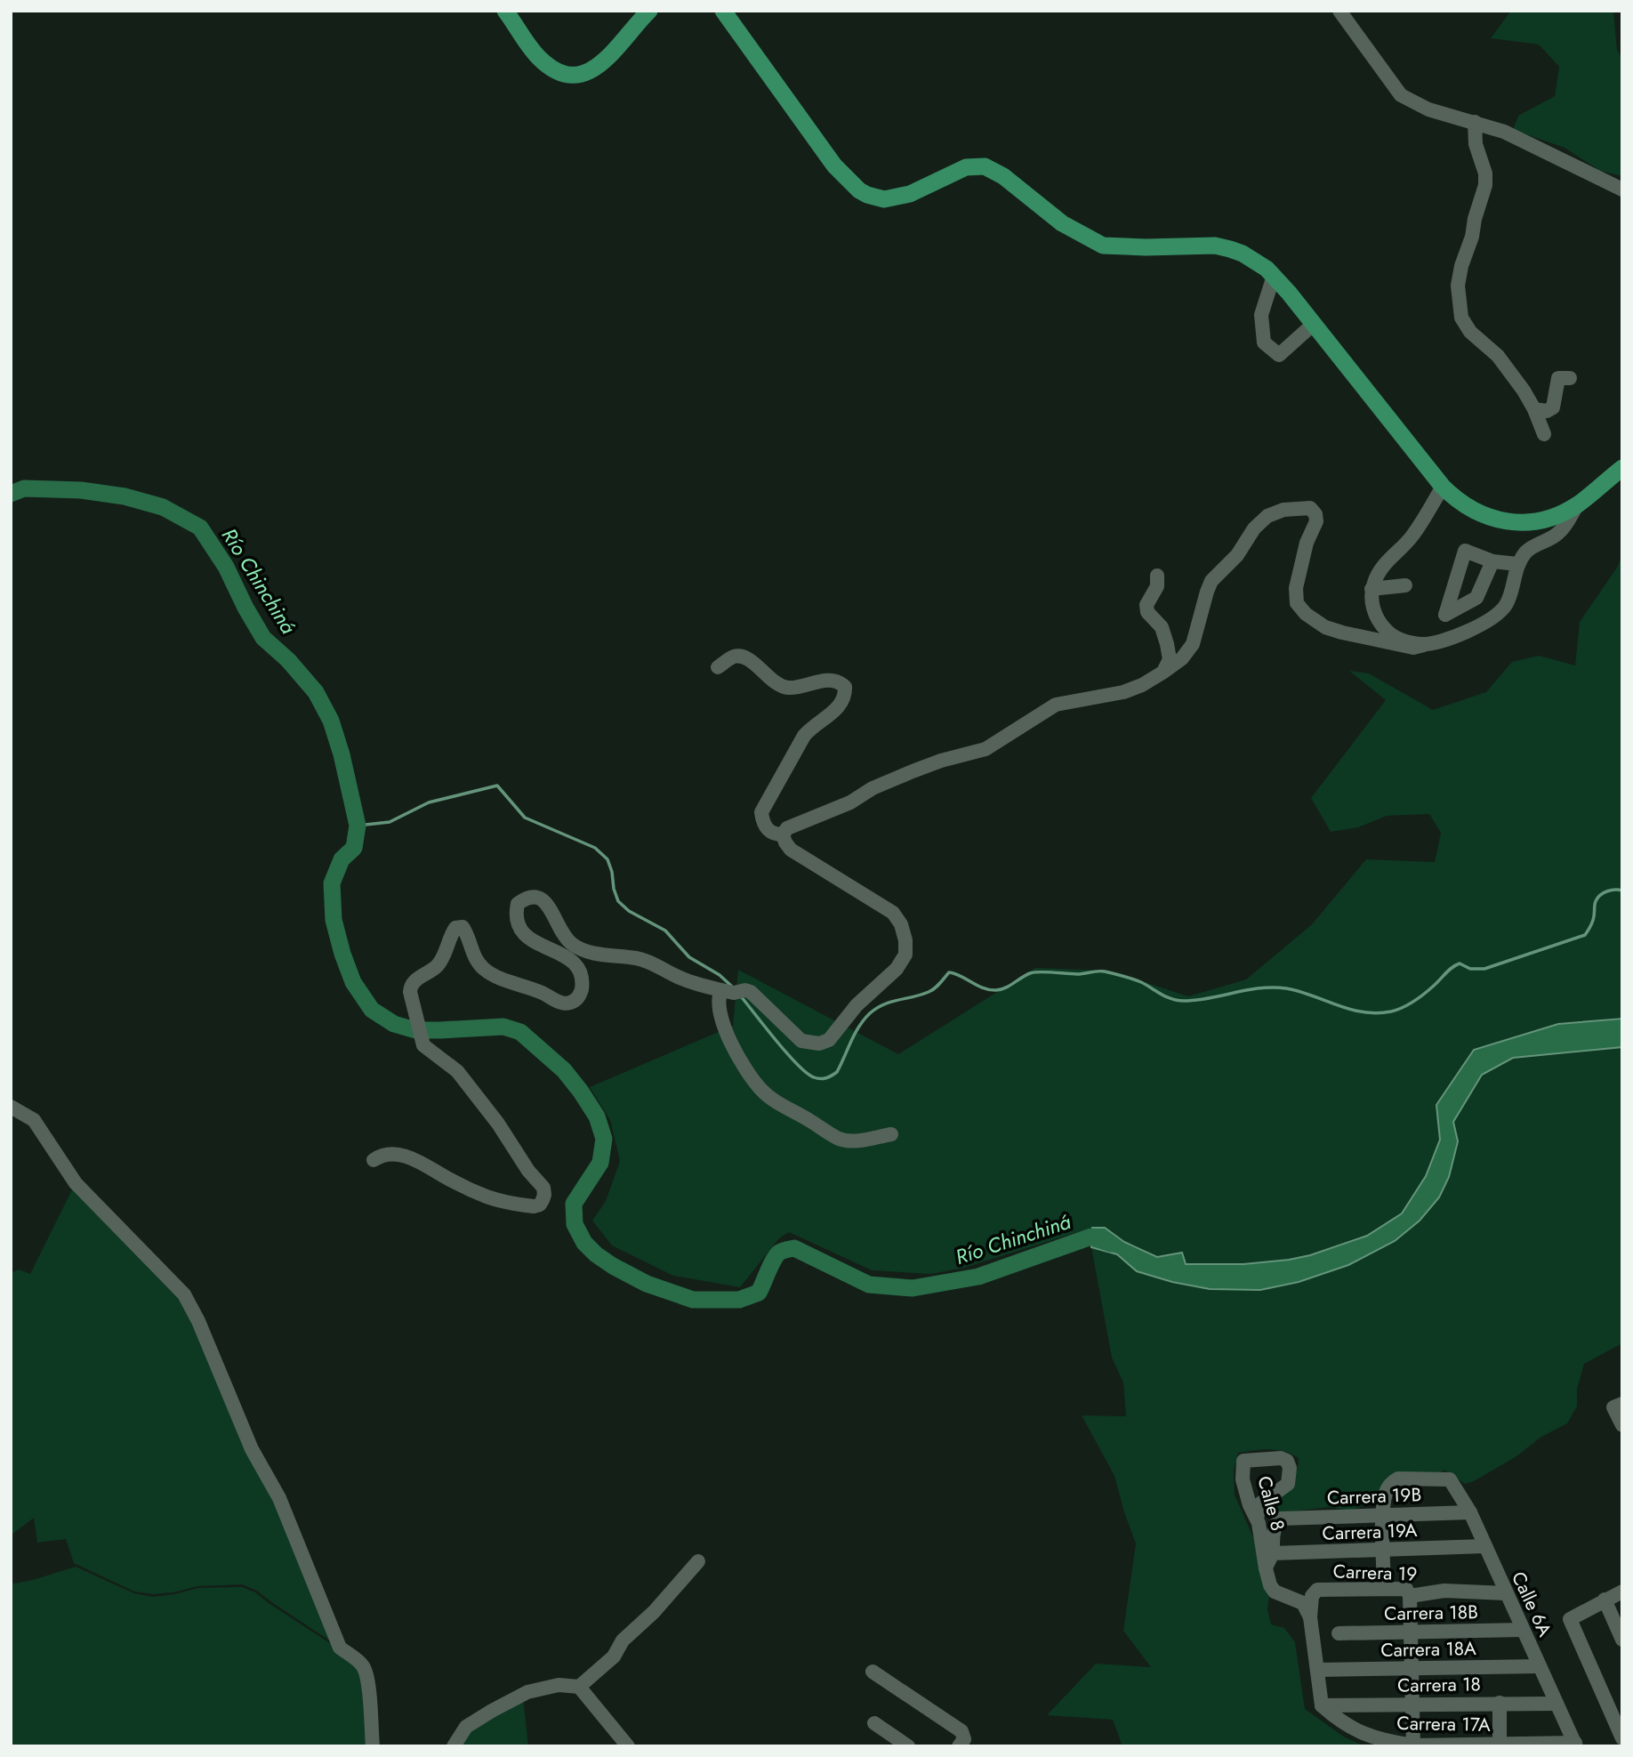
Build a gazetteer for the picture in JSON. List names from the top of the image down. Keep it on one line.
{"streets":{"street":["Carrera 19B","Calle 8","Carrera 19A","Carrera 19","Calle 6A","Carrera 18B","Carrera 18A","Carrera 18","Carrera 17A"]},"crossings":[["Carrera 19B","Carrera 19A"],["Carrera 19B","Calle 6A"],["Calle 8","Carrera 19"],["Carrera 19A","Calle 6A"],["Carrera 19","Calle 6A"],["Calle 6A","Carrera 18B"],["Calle 6A","Carrera 18A"],["Calle 6A","Carrera 18"],["Calle 6A","Carrera 17A"],["Carrera 18","Carrera 17A"]],"water":["Río Chinchiná"]}
